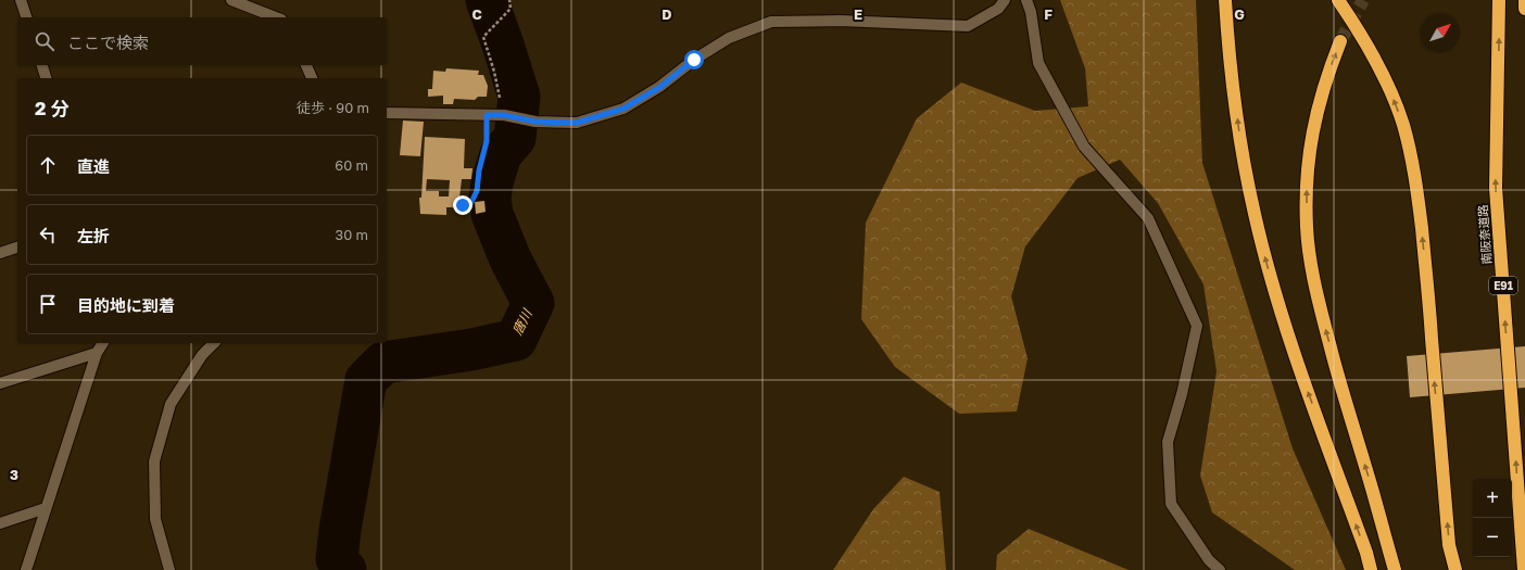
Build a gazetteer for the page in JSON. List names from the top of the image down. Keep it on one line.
{"streets":{"highway":["南阪奈道路","E91"]},"water":["唐川"],"north":"top right","page":{"search":"ここで検索","heading":["2 分","徒歩 · 90 m"],"list":[["直進","60 m"],["左折","30 m"],"目的地に到着"],"map_buttons":["+","−"]},"grid":{"columns":["C","D","E","F","G"],"rows":["3"]}}
